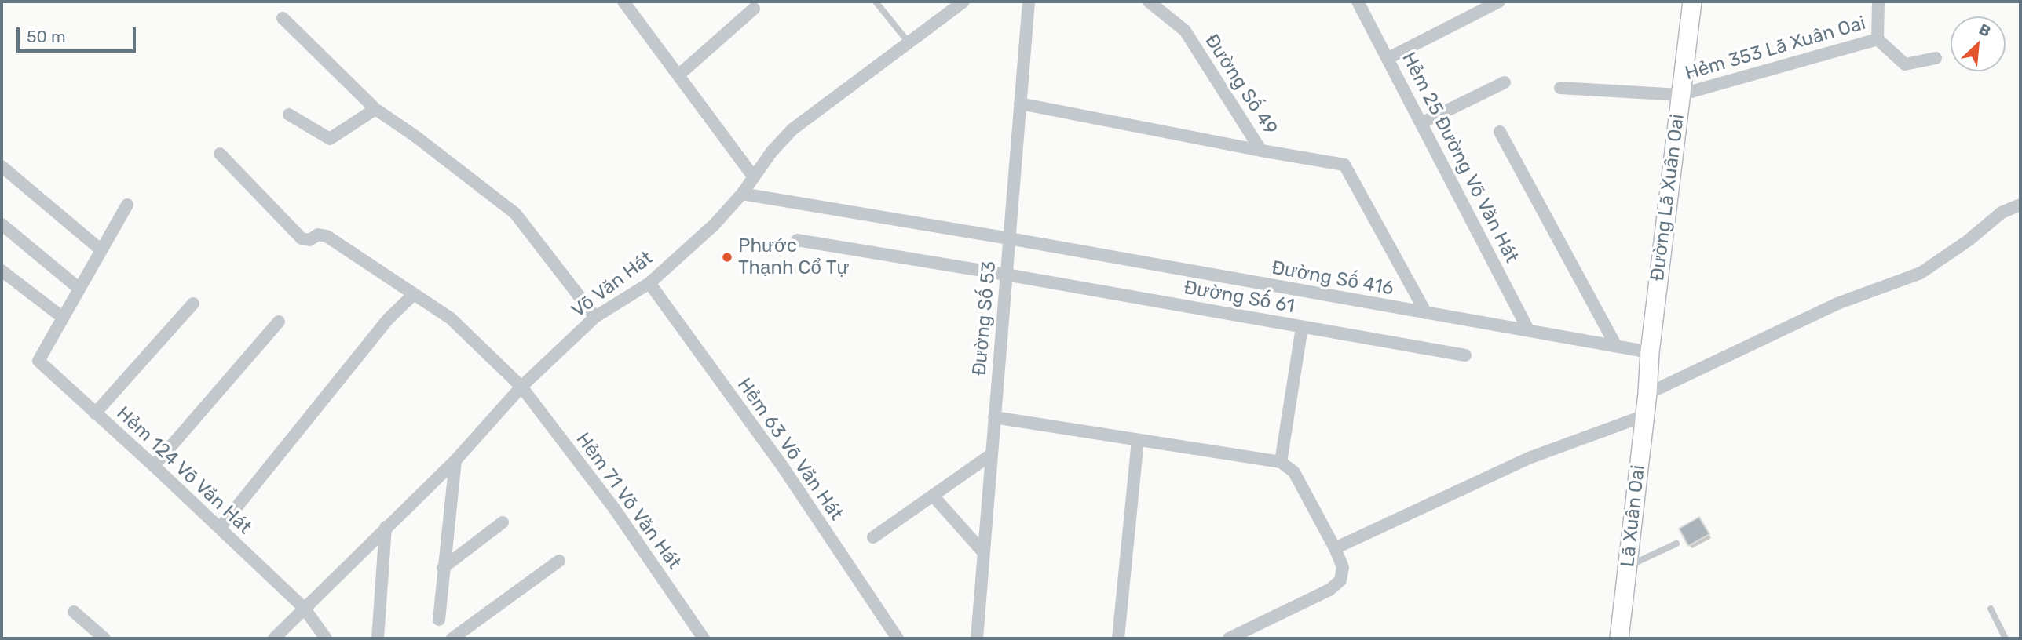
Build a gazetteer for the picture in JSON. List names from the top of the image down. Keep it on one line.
{"streets":{"main road":["Đường Lã Xuân Oai","Lã Xuân Oai"],"street":["Hẻm 353 Lã Xuân Oai","Đường Số 49","Hẻm 25 Đường Võ Văn Hát","Đường Số 416","Võ Văn Hát","Đường Số 61","Đường Số 53","Hẻm 63 Võ Văn Hát","Hẻm 124 Võ Văn Hát","Hẻm 71 Võ Văn Hát"]},"crossings":[["Hẻm 353 Lã Xuân Oai","Đường Lã Xuân Oai"],["Đường Số 49","Đường Số 416"],["Hẻm 25 Đường Võ Văn Hát","Đường Số 416"],["Đường Lã Xuân Oai","Đường Số 416"],["Đường Lã Xuân Oai","Lã Xuân Oai"],["Đường Số 416","Võ Văn Hát"],["Đường Số 416","Đường Số 53"],["Võ Văn Hát","Hẻm 63 Võ Văn Hát"],["Võ Văn Hát","Hẻm 124 Võ Văn Hát"],["Võ Văn Hát","Hẻm 71 Võ Văn Hát"],["Đường Số 61","Đường Số 53"]],"places":["Phước Thạnh Cổ Tự"],"scale_bar":"50 m","north":"top right"}
